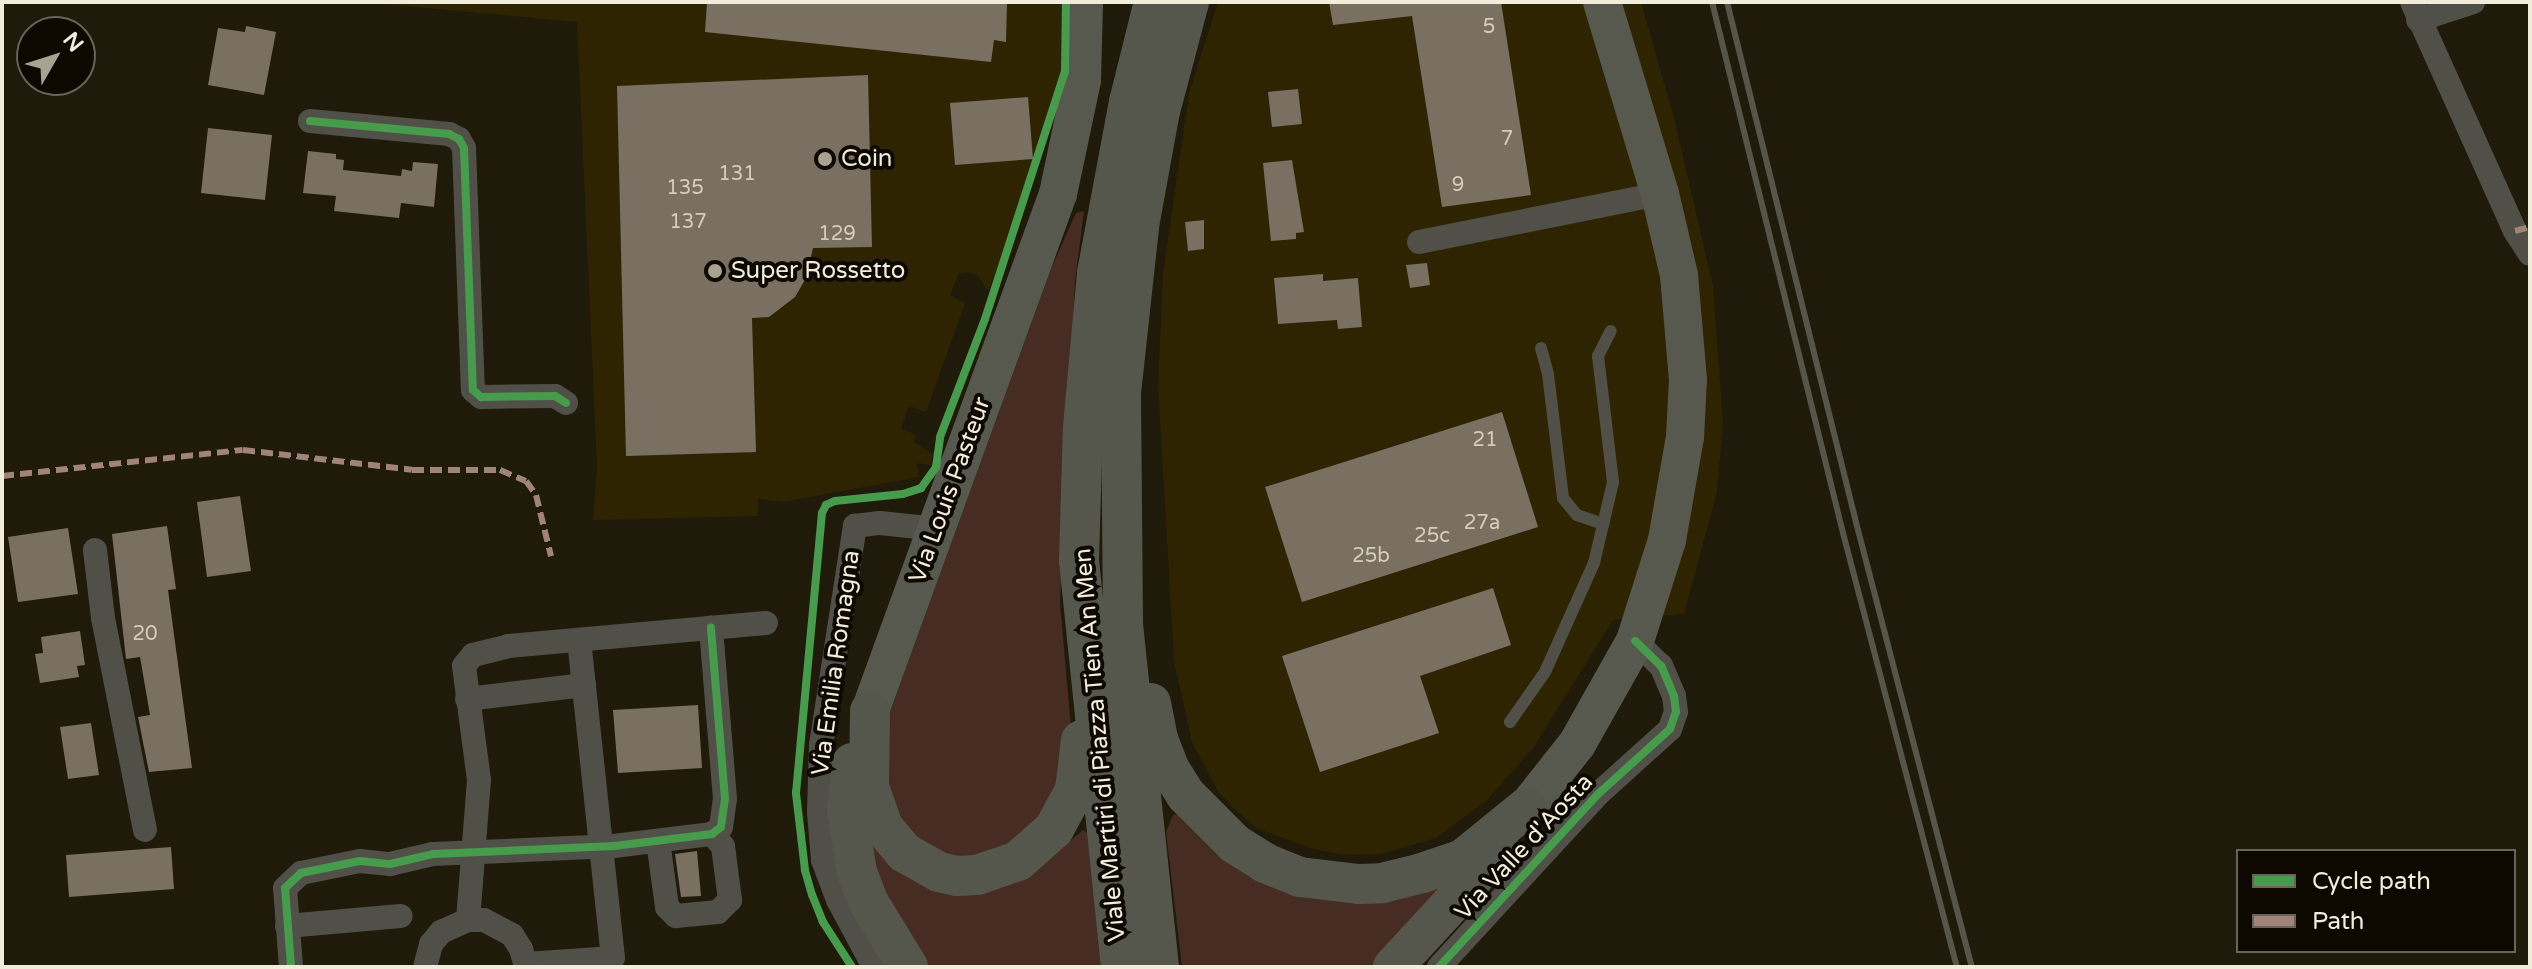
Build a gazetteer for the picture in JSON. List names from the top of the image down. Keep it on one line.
{"streets":{"highway":["Via Louis Pasteur","Viale Martiri di Piazza Tien An Men"],"street":["Via Emilia Romagna","Via Valle d'Aosta"]},"crossings":[["Via Louis Pasteur","Via Emilia Romagna"]],"places":["Coin","Super Rossetto"],"house_numbers":["5","7","131","9","135","137","129","21","27a","25c","25b","20"],"legend":["Cycle path","Path"],"north":"top right"}
